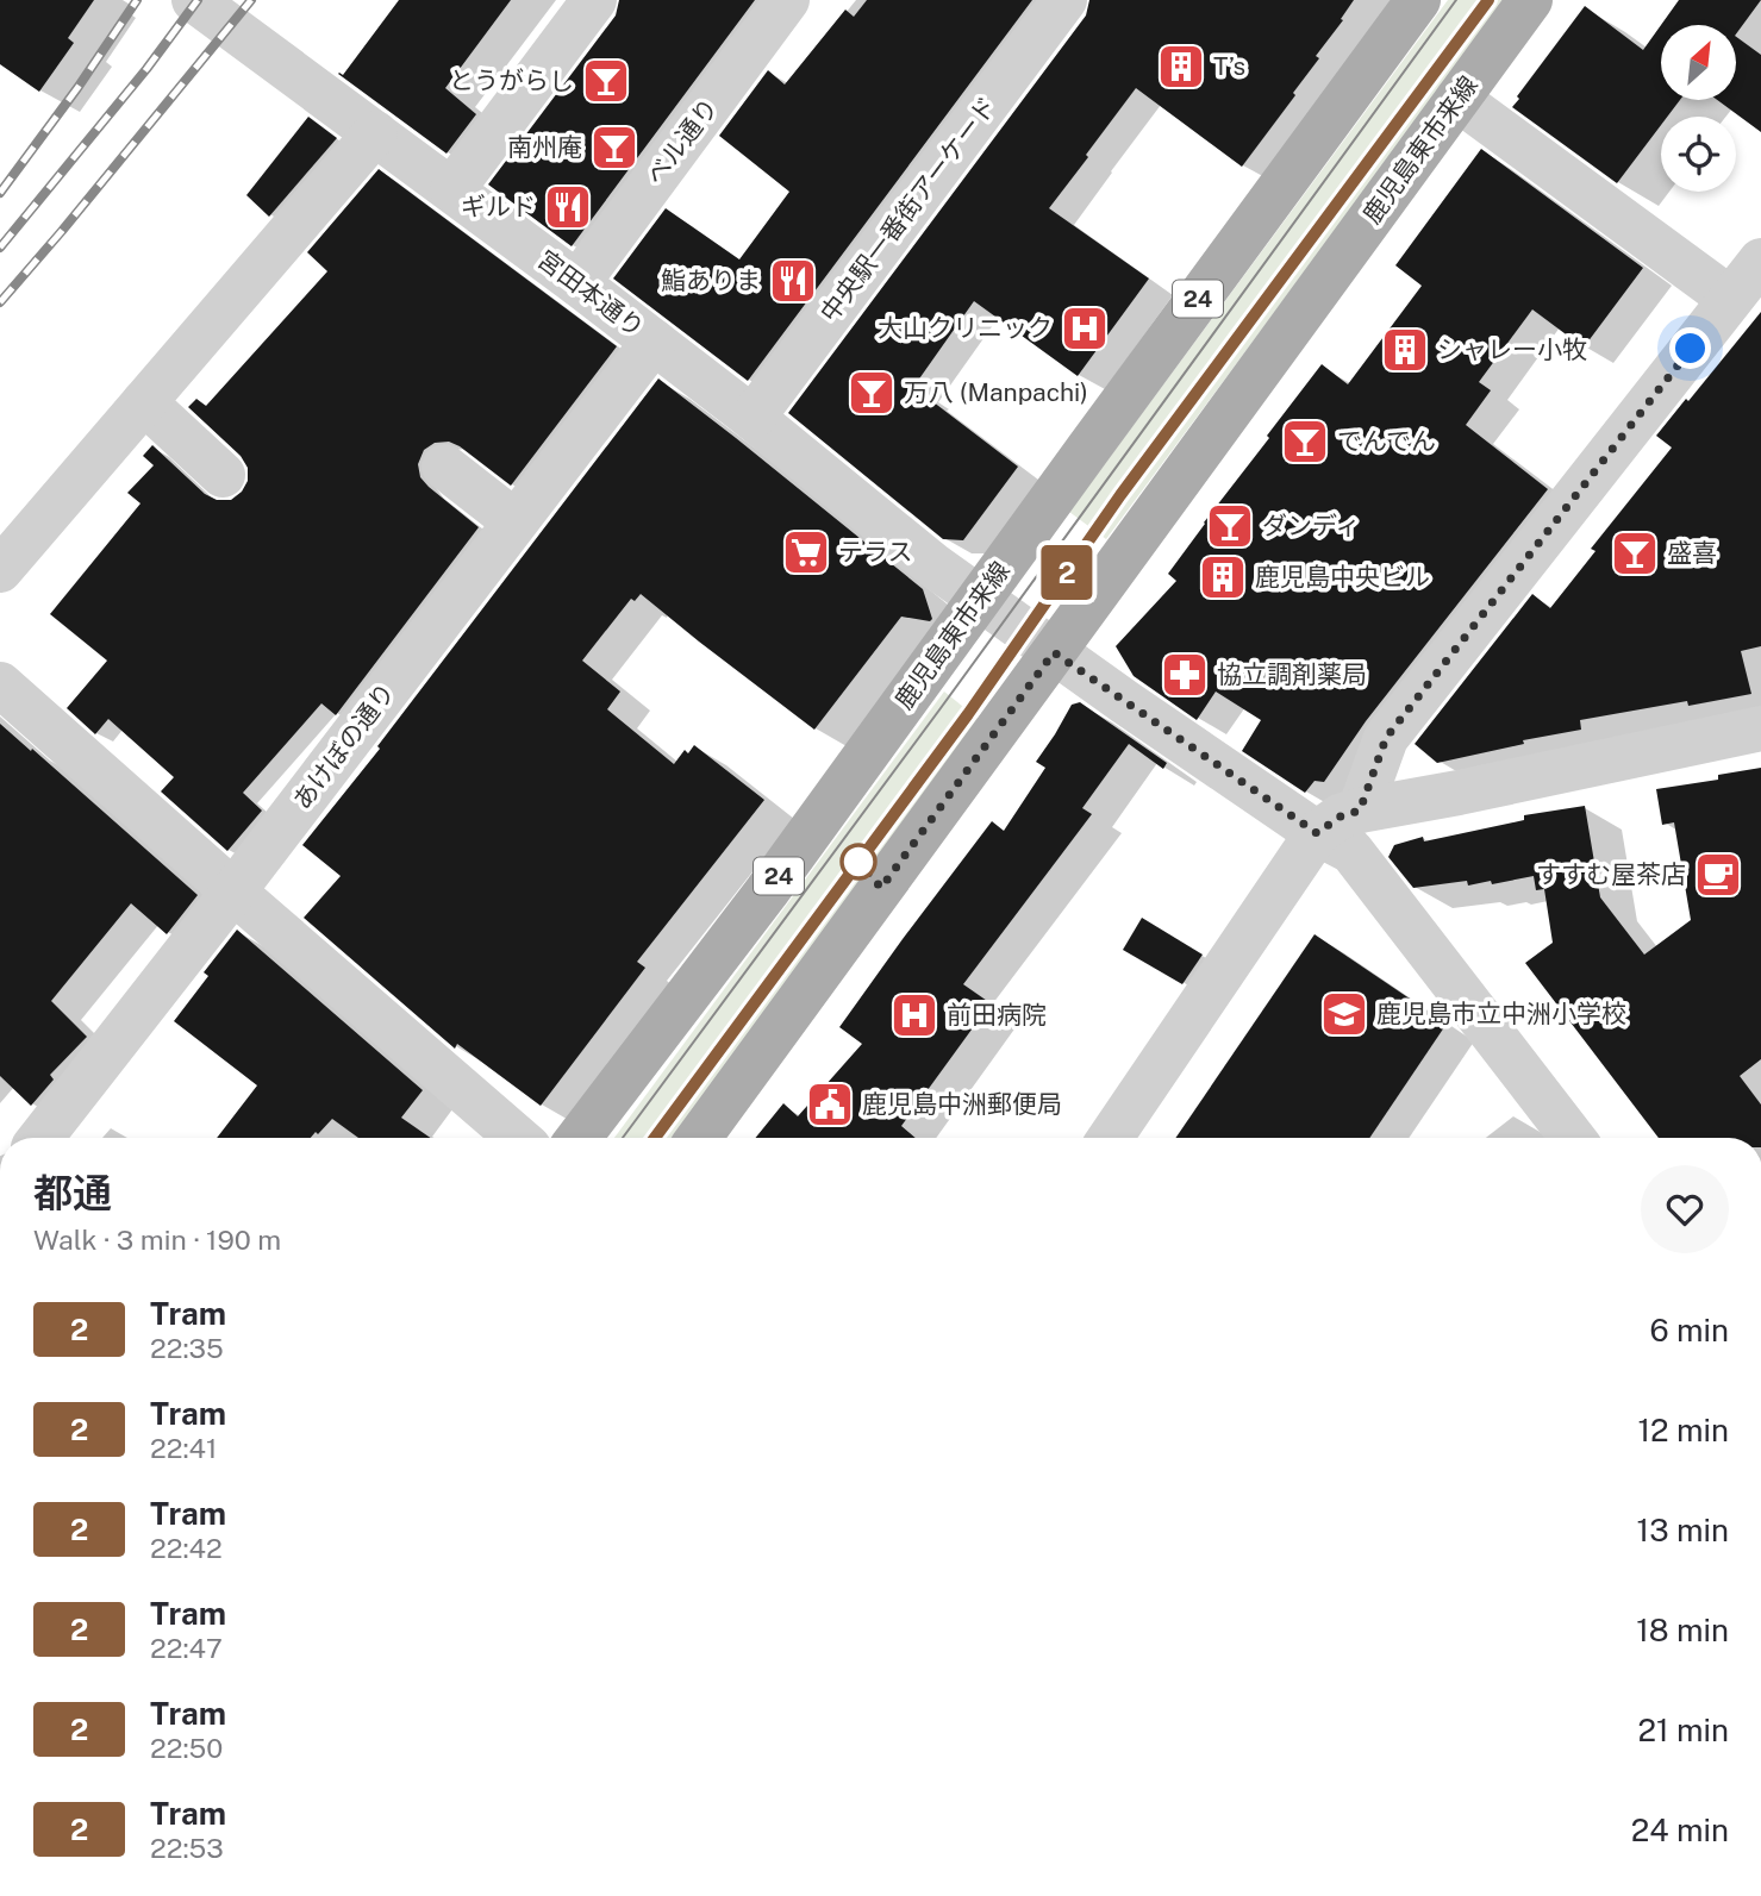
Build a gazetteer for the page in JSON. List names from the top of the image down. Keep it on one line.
{"streets":{"main road":["鹿児島東市来線","24"],"street":["ベル通り","中央駅一番街アーケード","宮田本通り","あけぼの通り"]},"crossings":[["ベル通り","宮田本通り"],["鹿児島東市来線","宮田本通り"],["中央駅一番街アーケード","宮田本通り"],["宮田本通り","あけぼの通り"]],"places":{"building":["T’s","シャレー小牧","鹿児島中央ビル"],"bar":["とうがらし","南州庵","万八 (Manpachi)","でんでん","ダンディ","盛喜"],"restaurant":["ギルド","鮨ありま"],"hospital":["大山クリニック","前田病院"],"supermarket":["テラス"],"pharmacy":["協立調剤薬局"],"cafe":["すすむ屋茶店"],"school or university":["鹿児島市立中洲小学校"],"public building":["鹿児島中洲郵便局"]},"lines":["tram line 2"],"north":"top right","page":{"on_map":"2","heading":["都通","Walk · 3 min · 190 m"],"list":[{"mark":"2","name":"Tram","note":"22:35","value":"6 min"},{"mark":"2","name":"Tram","note":"22:41","value":"12 min"},{"mark":"2","name":"Tram","note":"22:42","value":"13 min"},{"mark":"2","name":"Tram","note":"22:47","value":"18 min"},{"mark":"2","name":"Tram","note":"22:50","value":"21 min"},{"mark":"2","name":"Tram","note":"22:53","value":"24 min"}]}}
